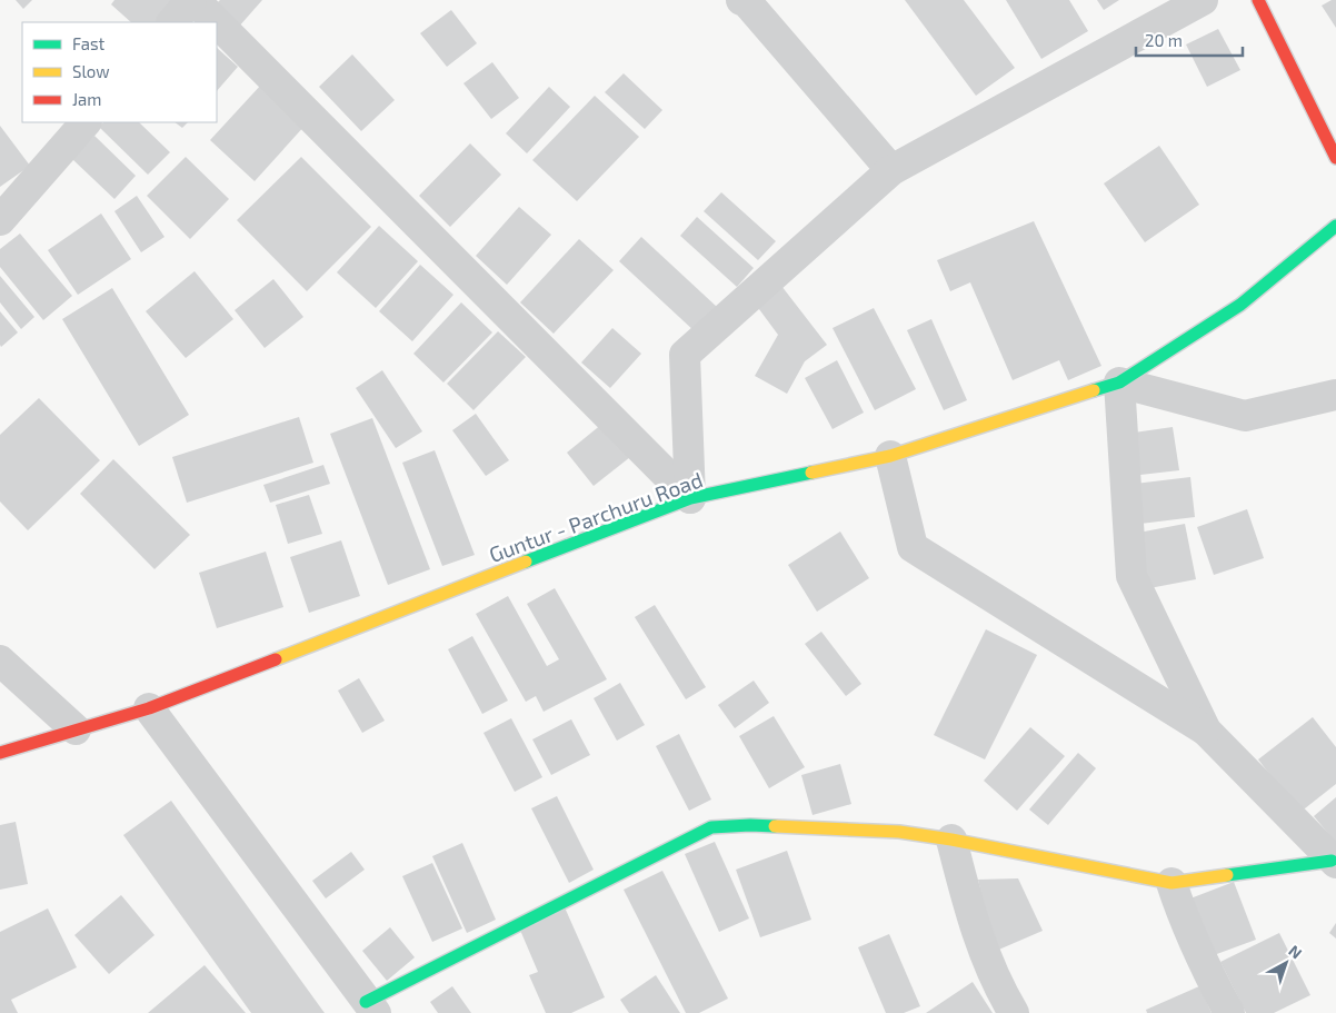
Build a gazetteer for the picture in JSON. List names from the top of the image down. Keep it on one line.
{"streets":{"street":["Guntur - Parchuru Road"]},"legend":["Fast","Slow","Jam"],"scale_bar":"20 m","north":"top right"}
